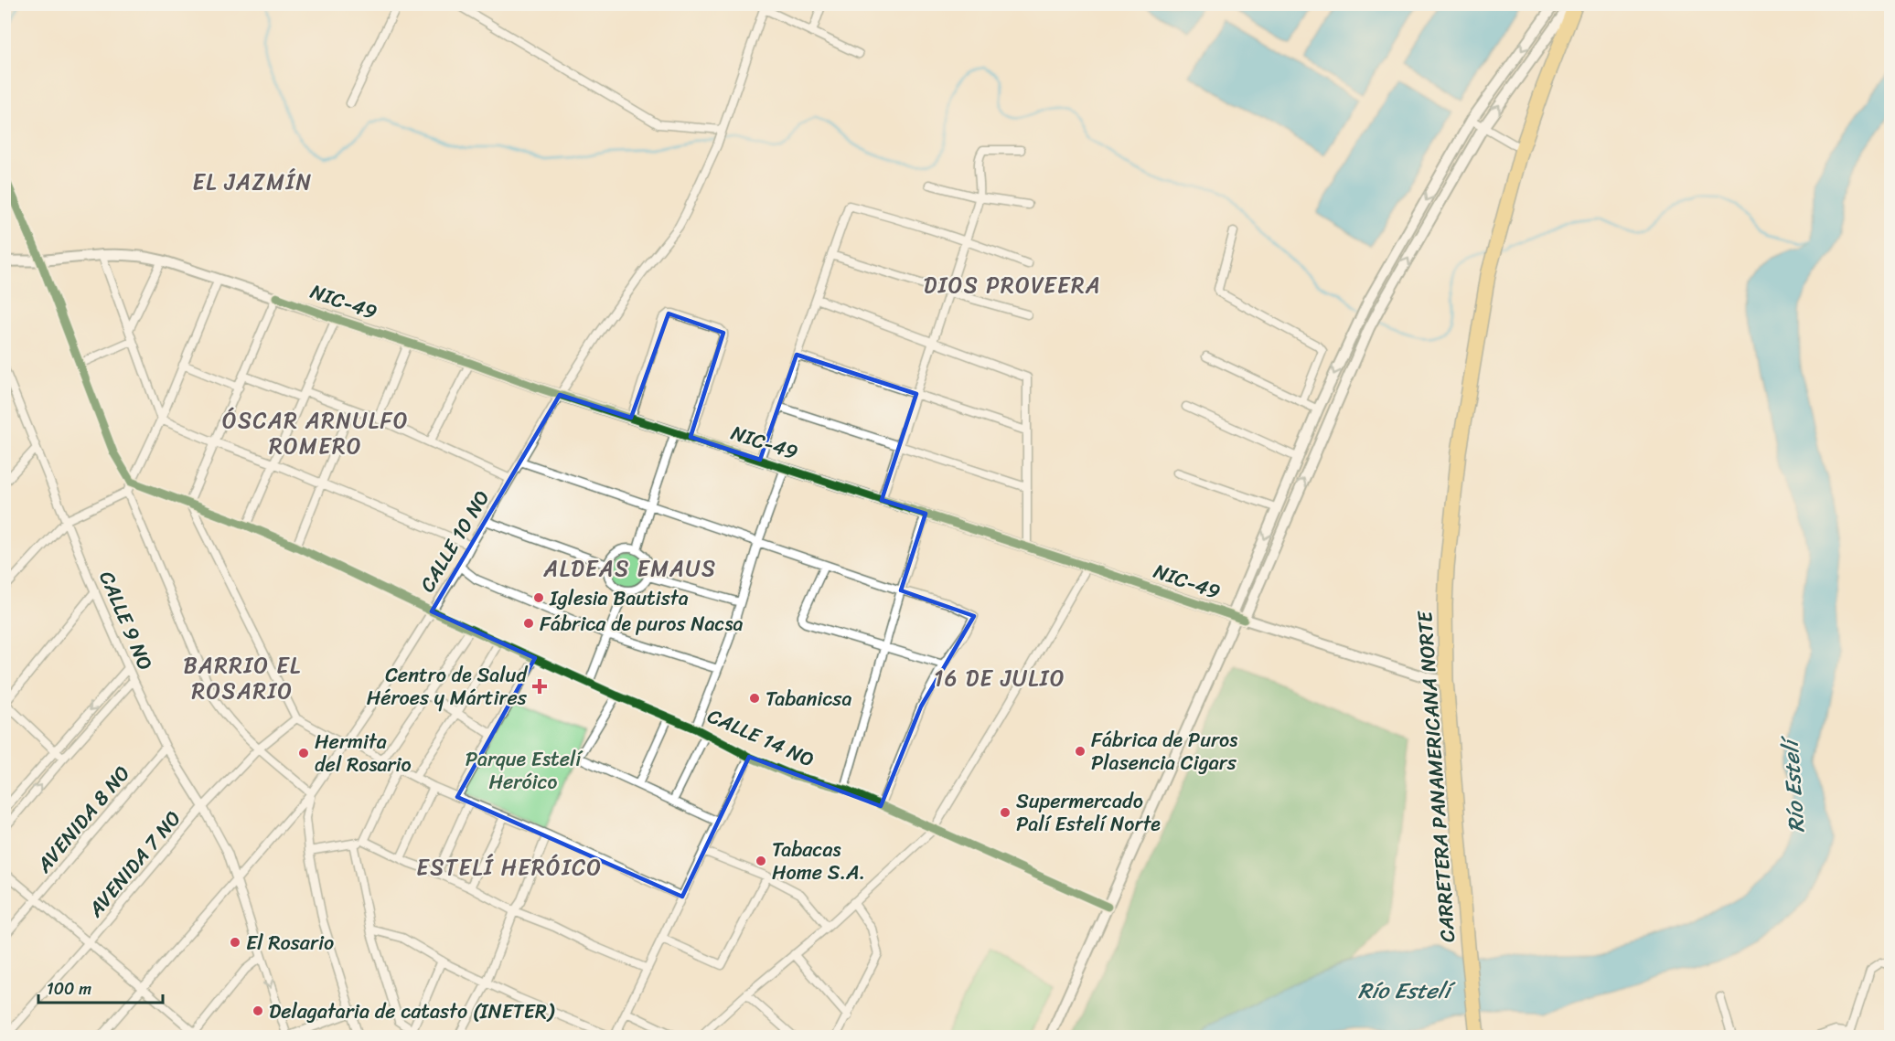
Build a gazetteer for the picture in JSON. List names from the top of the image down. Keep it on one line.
{"streets":{"highway":["CARRETERA PANAMERICANA NORTE"],"street":["NIC-49","CALLE 10 NO","CALLE 9 NO","CALLE 14 NO","AVENIDA 8 NO","AVENIDA 7 NO"]},"crossings":[["NIC-49","CALLE 10 NO"],["NIC-49","CARRETERA PANAMERICANA NORTE"],["CALLE 10 NO","CALLE 14 NO"],["CALLE 9 NO","AVENIDA 8 NO"],["CALLE 9 NO","AVENIDA 7 NO"]],"districts":["EL JAZMÍN","DIOS PROVEERA","ÓSCAR ARNULFO ROMERO","ALDEAS EMAUS","BARRIO EL ROSARIO","16 DE JULIO","ESTELÍ HERÓICO"],"water":["Río Estelí"],"parks":["Parque Estelí Heróico"],"places":{"other":["Iglesia Bautista","Fábrica de puros Nacsa","Tabanicsa","Fábrica de Puros Plasencia Cigars","Hermita del Rosario","Supermercado Palí Estelí Norte","Tabacas Home S.A.","El Rosario","Delagataria de catasto (INETER)"],"health":["Centro de Salud Héroes y Mártires"]},"scale_bar":"100 m"}
